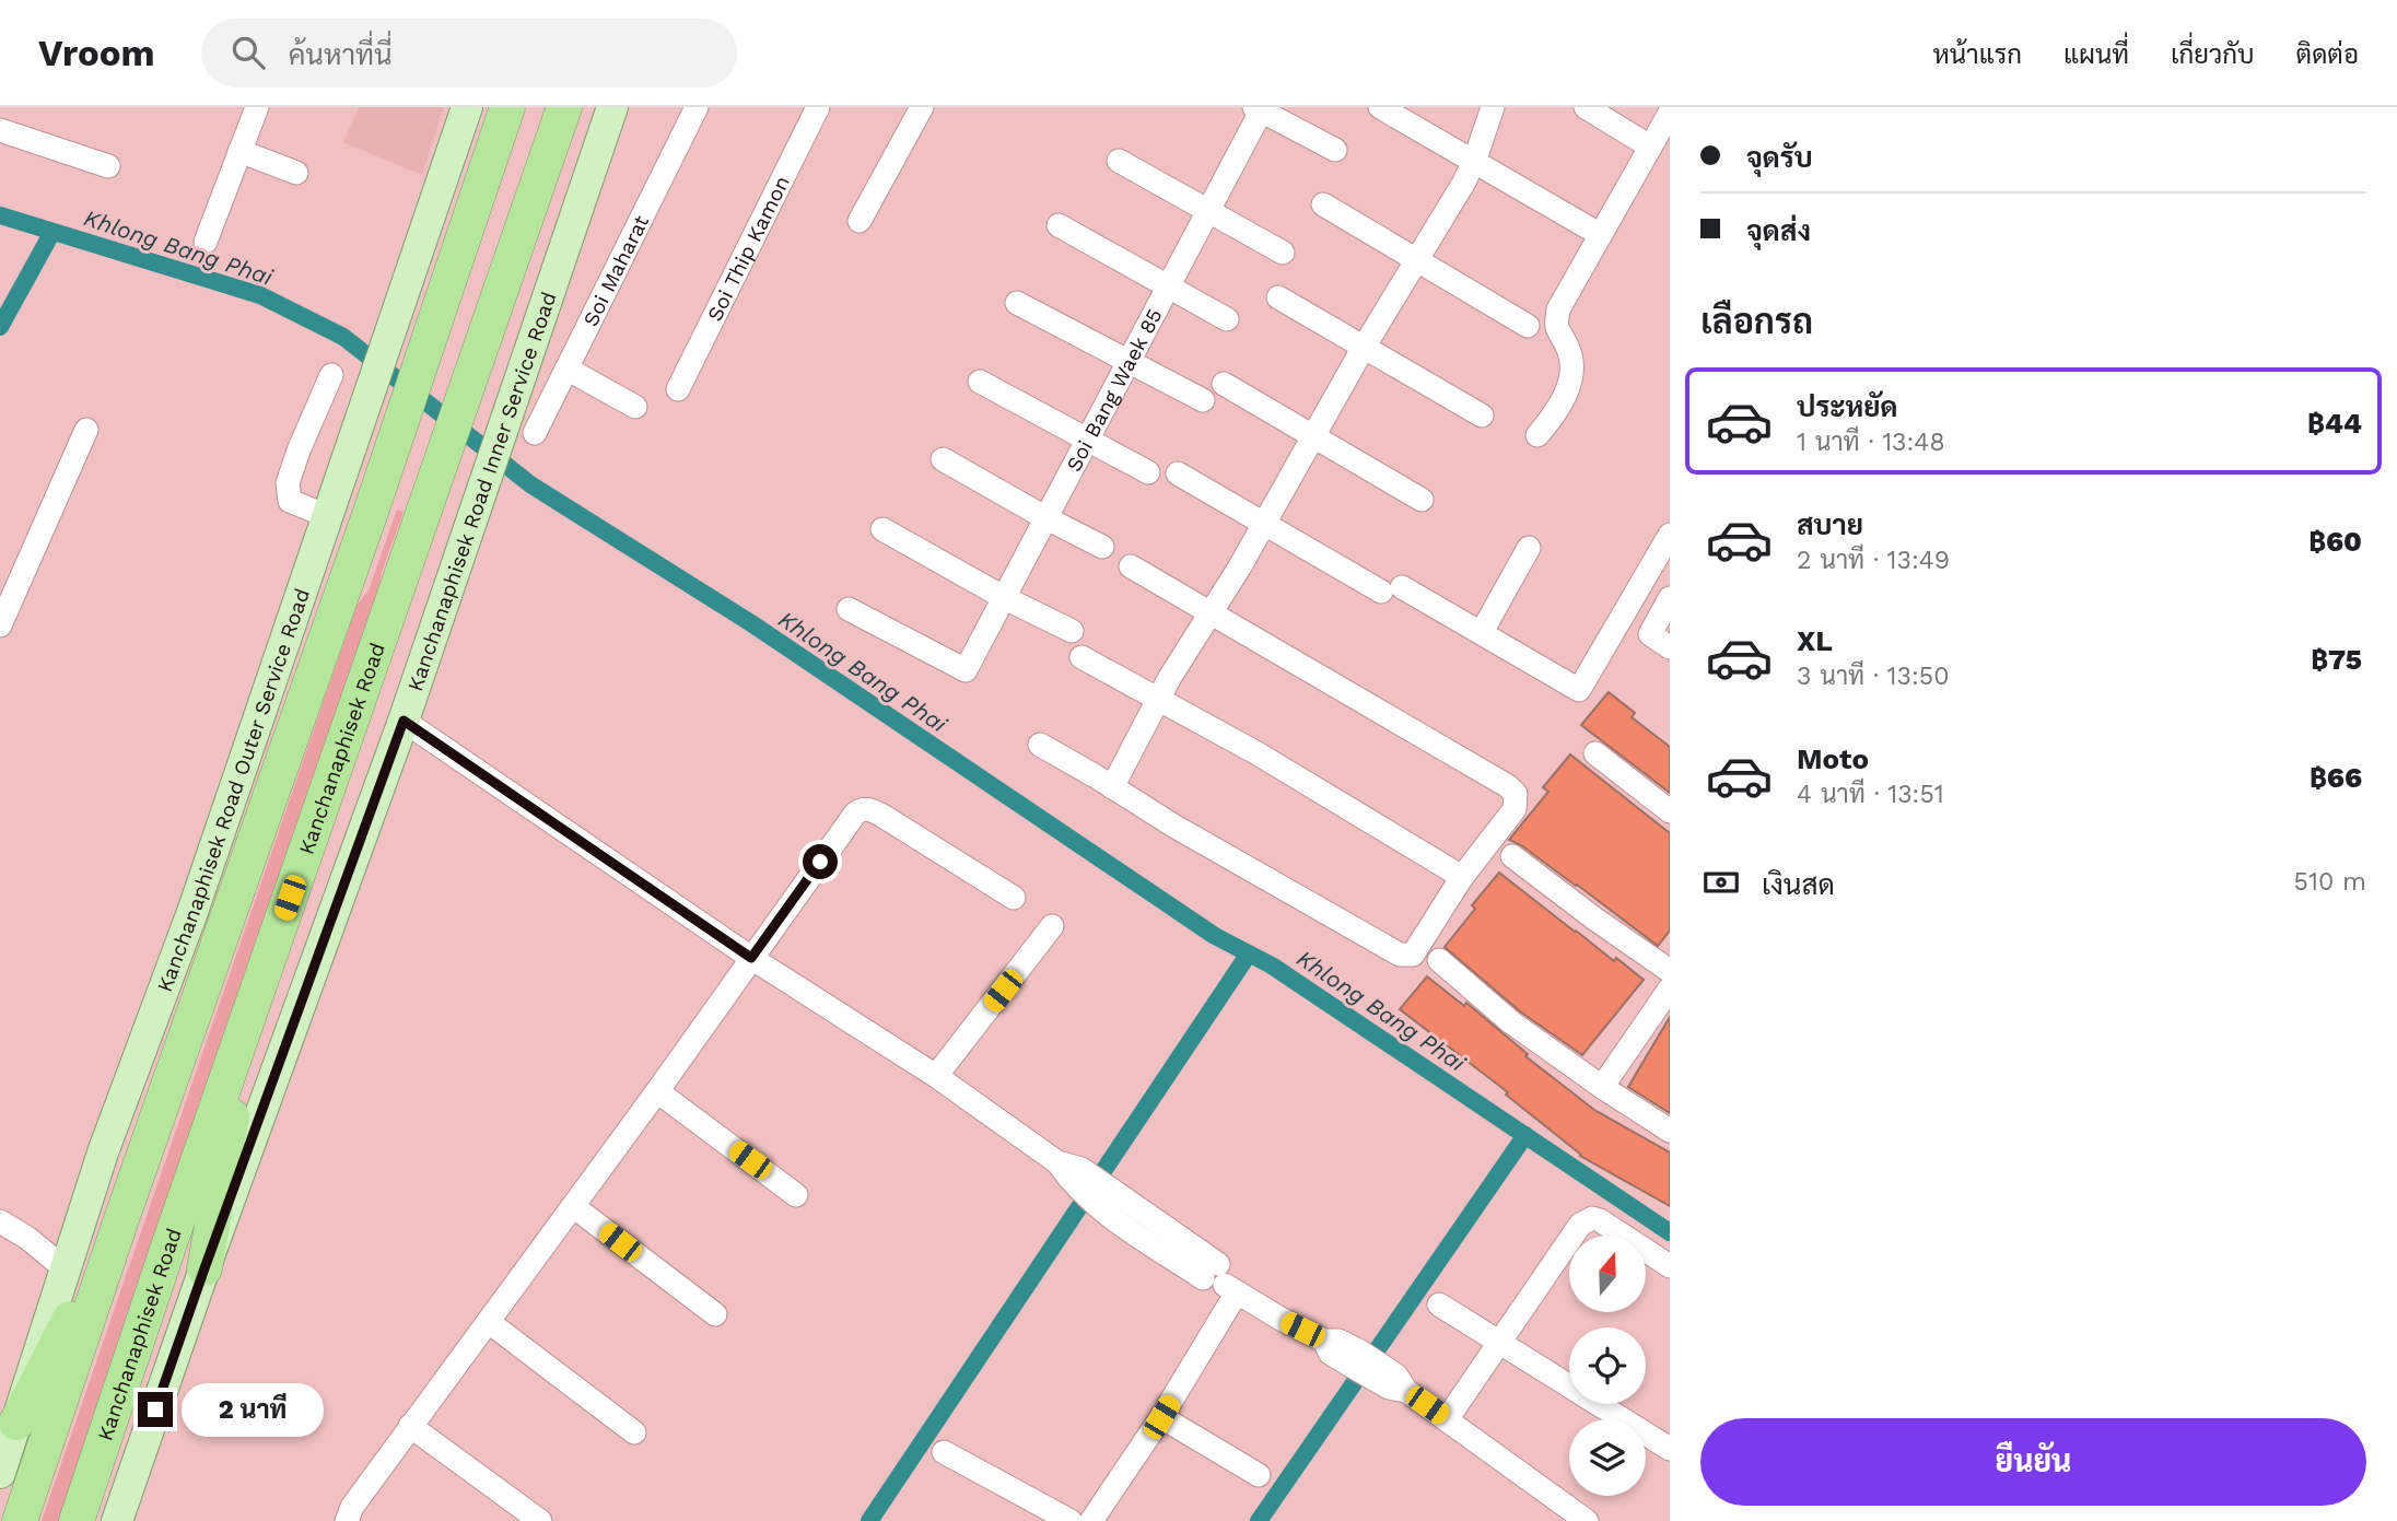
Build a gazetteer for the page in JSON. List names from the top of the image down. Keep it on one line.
{"streets":{"highway":["Kanchanaphisek Road"],"main road":["Kanchanaphisek Road Inner Service Road","Kanchanaphisek Road Outer Service Road"],"street":["Soi Thip Kamon","Soi Maharat","Soi Bang Waek 85"]},"water":["Khlong Bang Phai"],"north":"top","page":{"header":"Vroom","search":"ค้นหาที่นี่","nav":["หน้าแรก","แผนที่","เกี่ยวกับ","ติดต่อ"],"banner":["จุดรับ","จุดส่ง"],"heading":"เลือกรถ","list":[{"name":"ประหยัด","note":"1 นาที · 13:48","value":"฿44"},{"name":"สบาย","note":"2 นาที · 13:49","value":"฿60"},{"name":"XL","note":"3 นาที · 13:50","value":"฿75"},{"name":"Moto","note":"4 นาที · 13:51","value":"฿66"}],"pay":["เงินสด","510 m"],"bubble":"2 นาที","buttons":"ยืนยัน"}}
